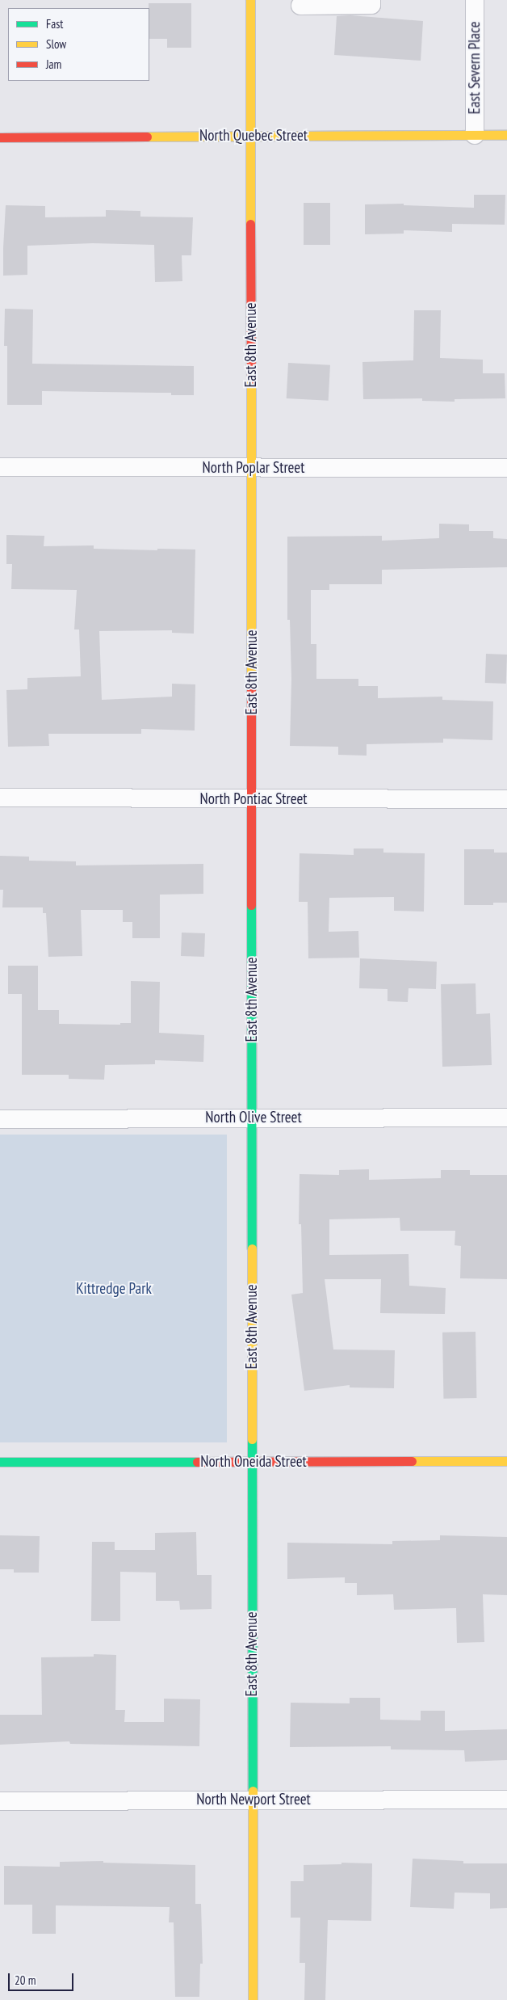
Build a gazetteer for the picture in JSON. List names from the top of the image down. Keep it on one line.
{"streets":{"street":["East Severn Place","North Quebec Street","East 8th Avenue","North Poplar Street","North Pontiac Street","North Olive Street","North Oneida Street","North Newport Street"]},"crossings":[["East Severn Place","North Quebec Street"],["North Quebec Street","East 8th Avenue"],["East 8th Avenue","North Poplar Street"],["East 8th Avenue","North Pontiac Street"],["East 8th Avenue","North Olive Street"],["East 8th Avenue","North Oneida Street"],["East 8th Avenue","North Newport Street"]],"parks":["Kittredge Park"],"legend":["Fast","Slow","Jam"],"scale_bar":"20 m"}
